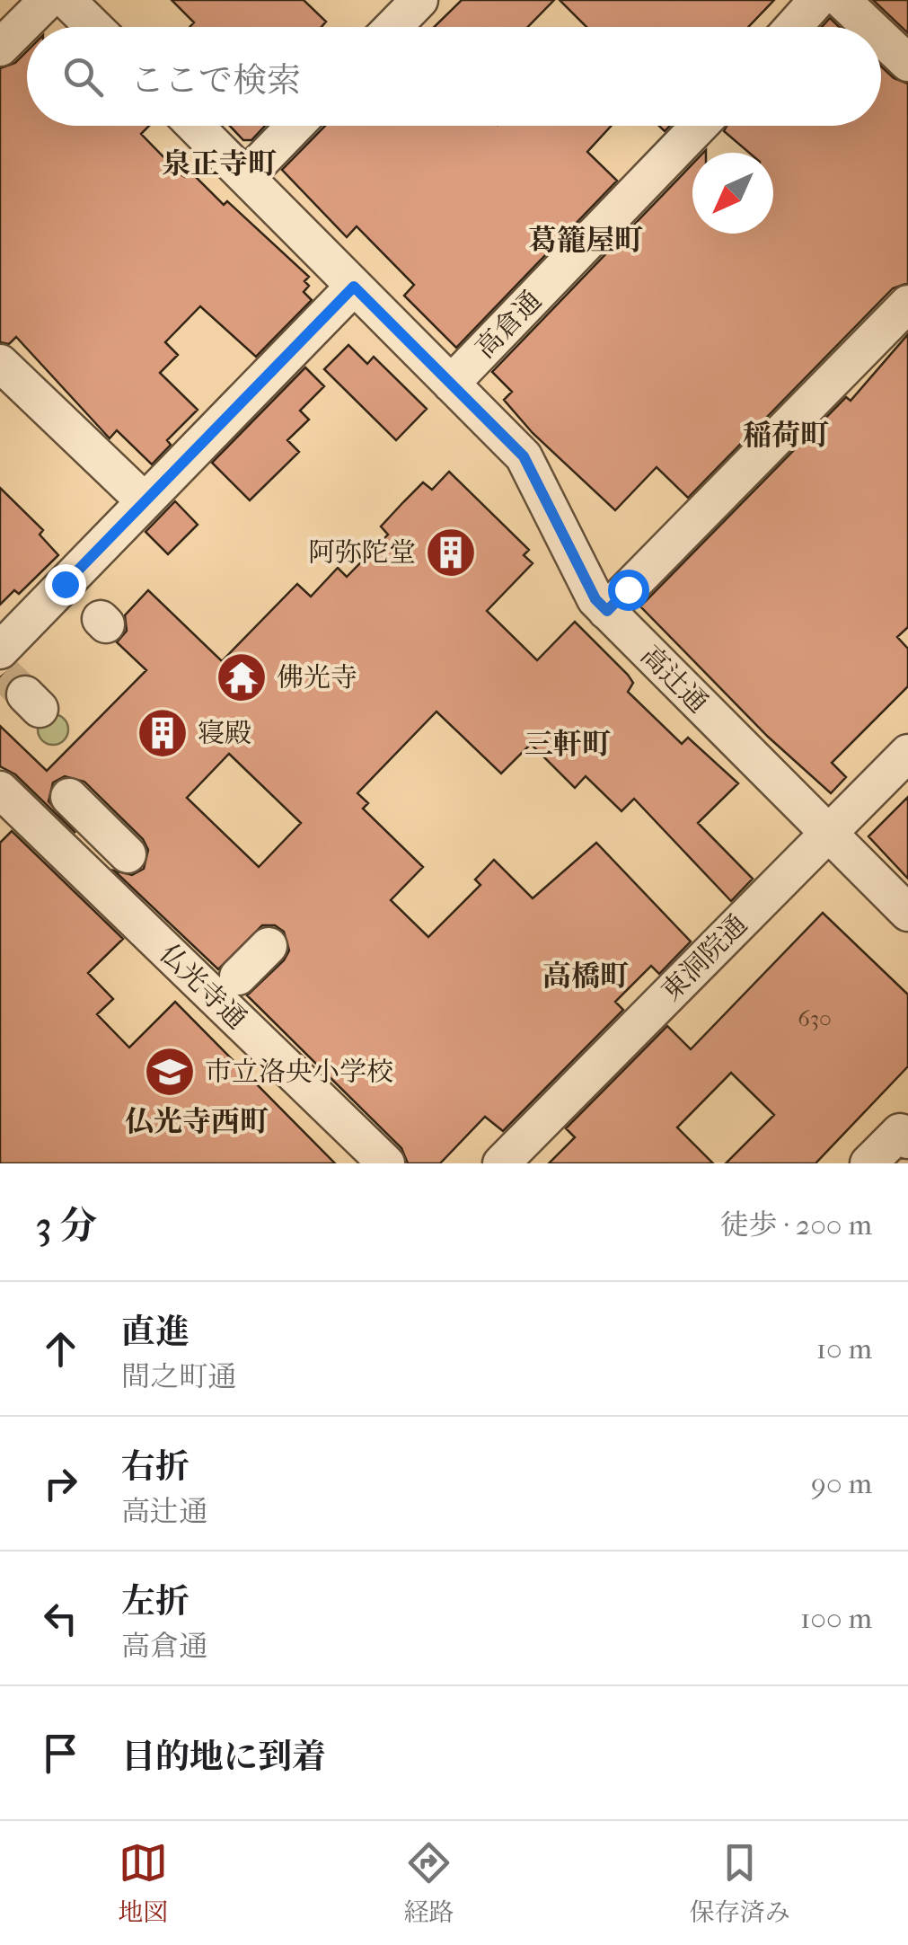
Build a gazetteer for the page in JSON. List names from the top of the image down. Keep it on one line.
{"streets":{"street":["高倉通","高辻通","東洞院通","仏光寺通"]},"crossings":[["高倉通","高辻通"],["高辻通","東洞院通"]],"districts":["泉正寺町","葛籠屋町","稲荷町","三軒町","高橋町","仏光寺西町"],"places":{"building":["阿弥陀堂","寝殿"],"temple":["佛光寺"],"school or university":["市立洛央小学校"]},"house_numbers":["630"],"north":"bottom left","page":{"search":"ここで検索","heading":["3 分","徒歩 · 200 m"],"list":[["直進","間之町通","10 m"],["右折","高辻通","90 m"],["左折","高倉通","100 m"],"目的地に到着"],"nav":["地図","経路","保存済み"]}}
